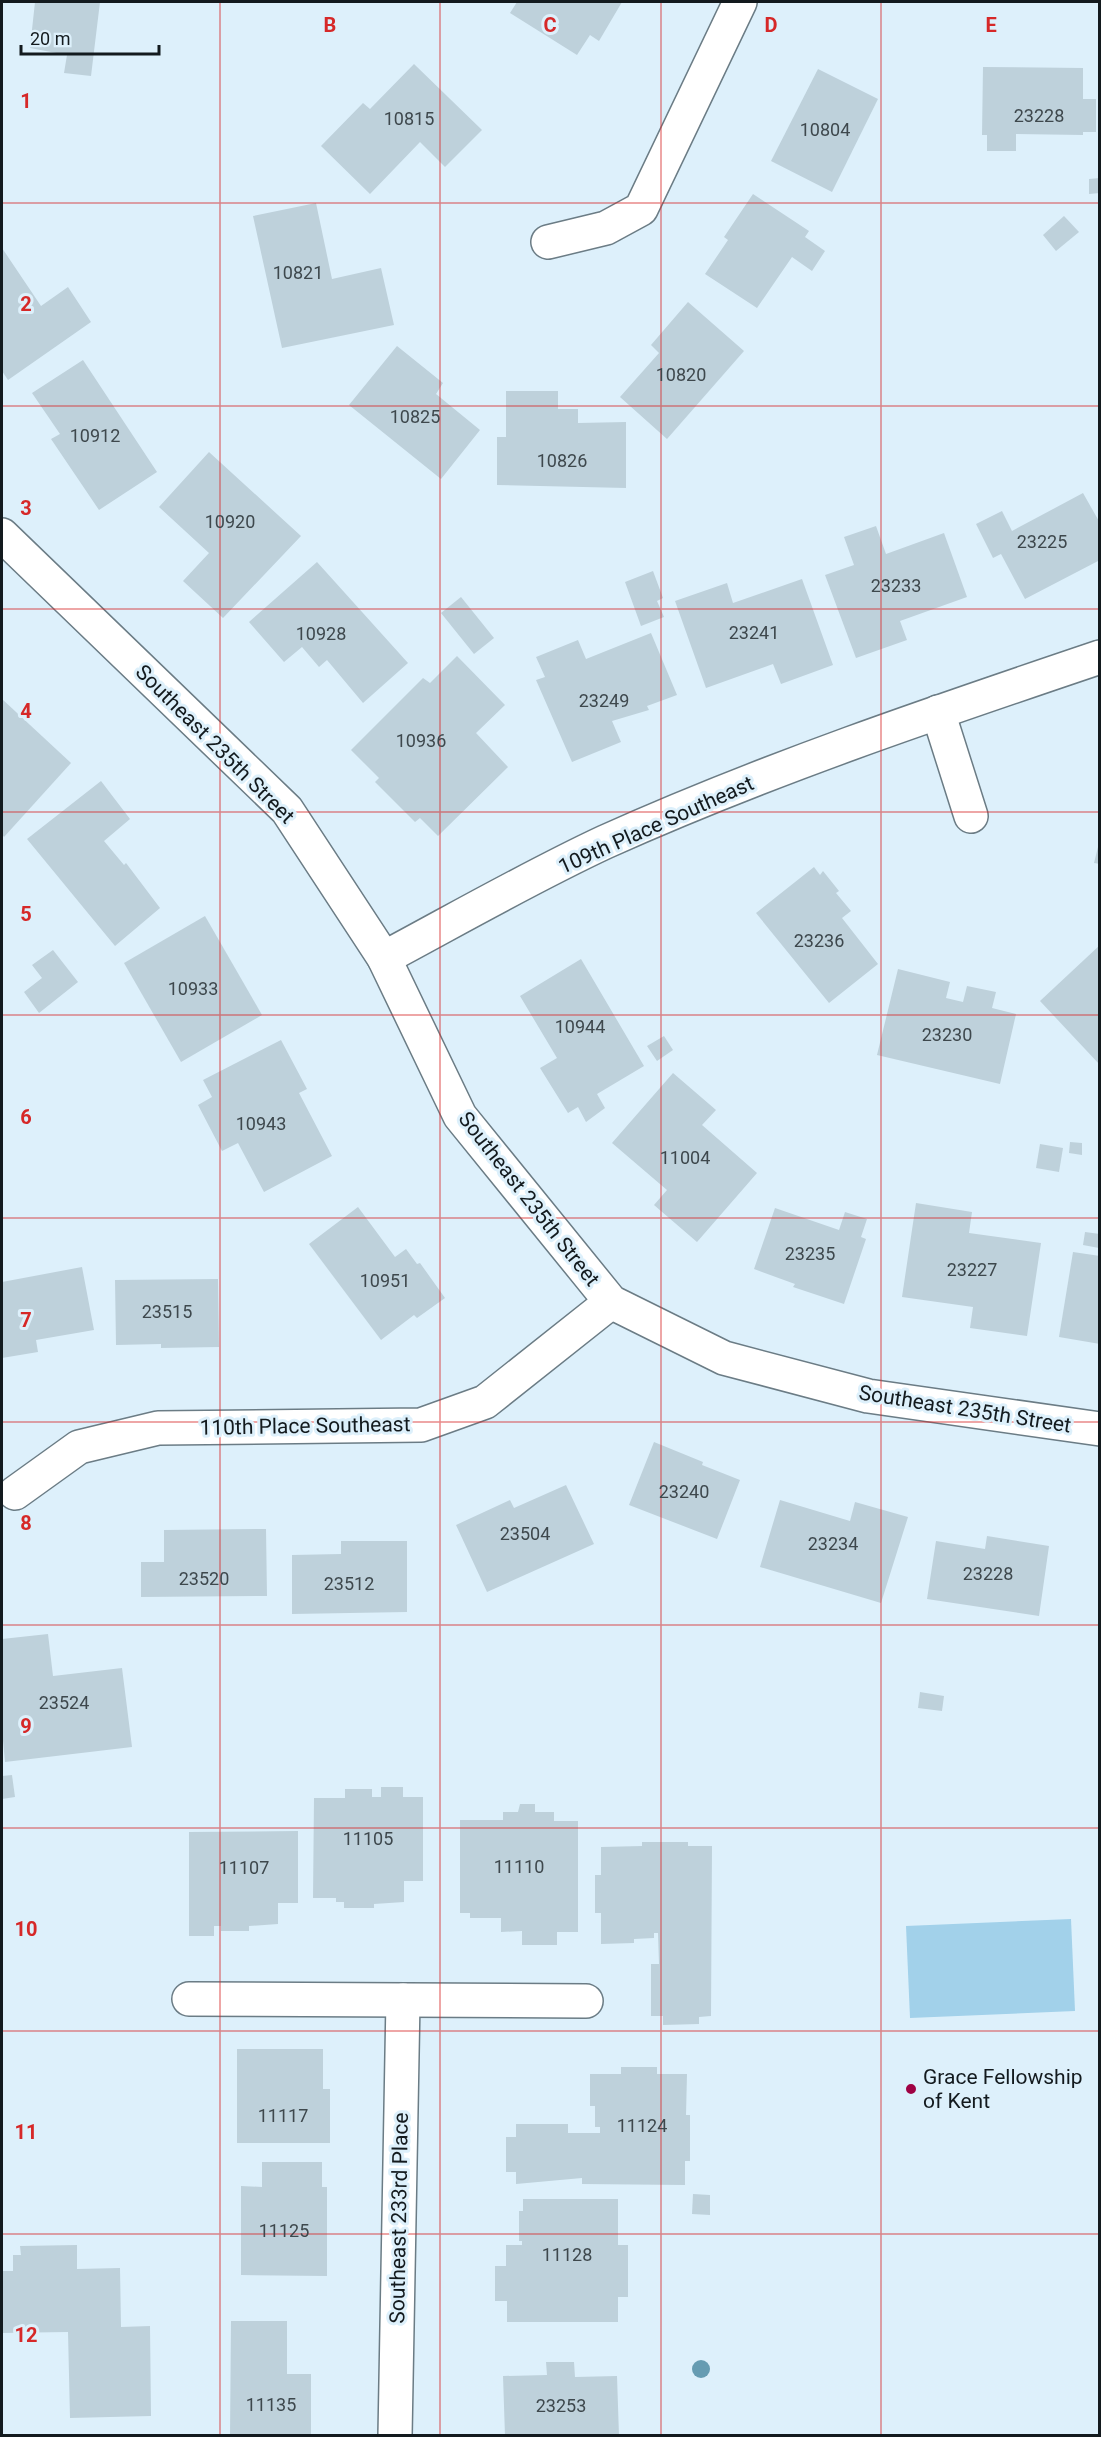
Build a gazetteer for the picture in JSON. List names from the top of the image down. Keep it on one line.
{"streets":{"street":["Southeast 235th Street","109th Place Southeast","110th Place Southeast","Southeast 233rd Place"]},"crossings":[["Southeast 235th Street","109th Place Southeast"],["Southeast 235th Street","110th Place Southeast"]],"places":["Grace Fellowship of Kent"],"house_numbers":["23228","10815","10804","10821","10820","10825","10912","10826","10920","23225","23233","23241","10928","23249","10936","23236","10933","10944","23230","10943","11004","23235","23227","10951","23515","23240","23504","23234","23228","23520","23512","23524","11105","11110","11107","11117","11124","11125","11128","11135","23253"],"scale_bar":"20 m","grid":{"columns":["B","C","D","E"],"rows":["1","2","3","4","5","6","7","8","9","10","11","12"]}}
